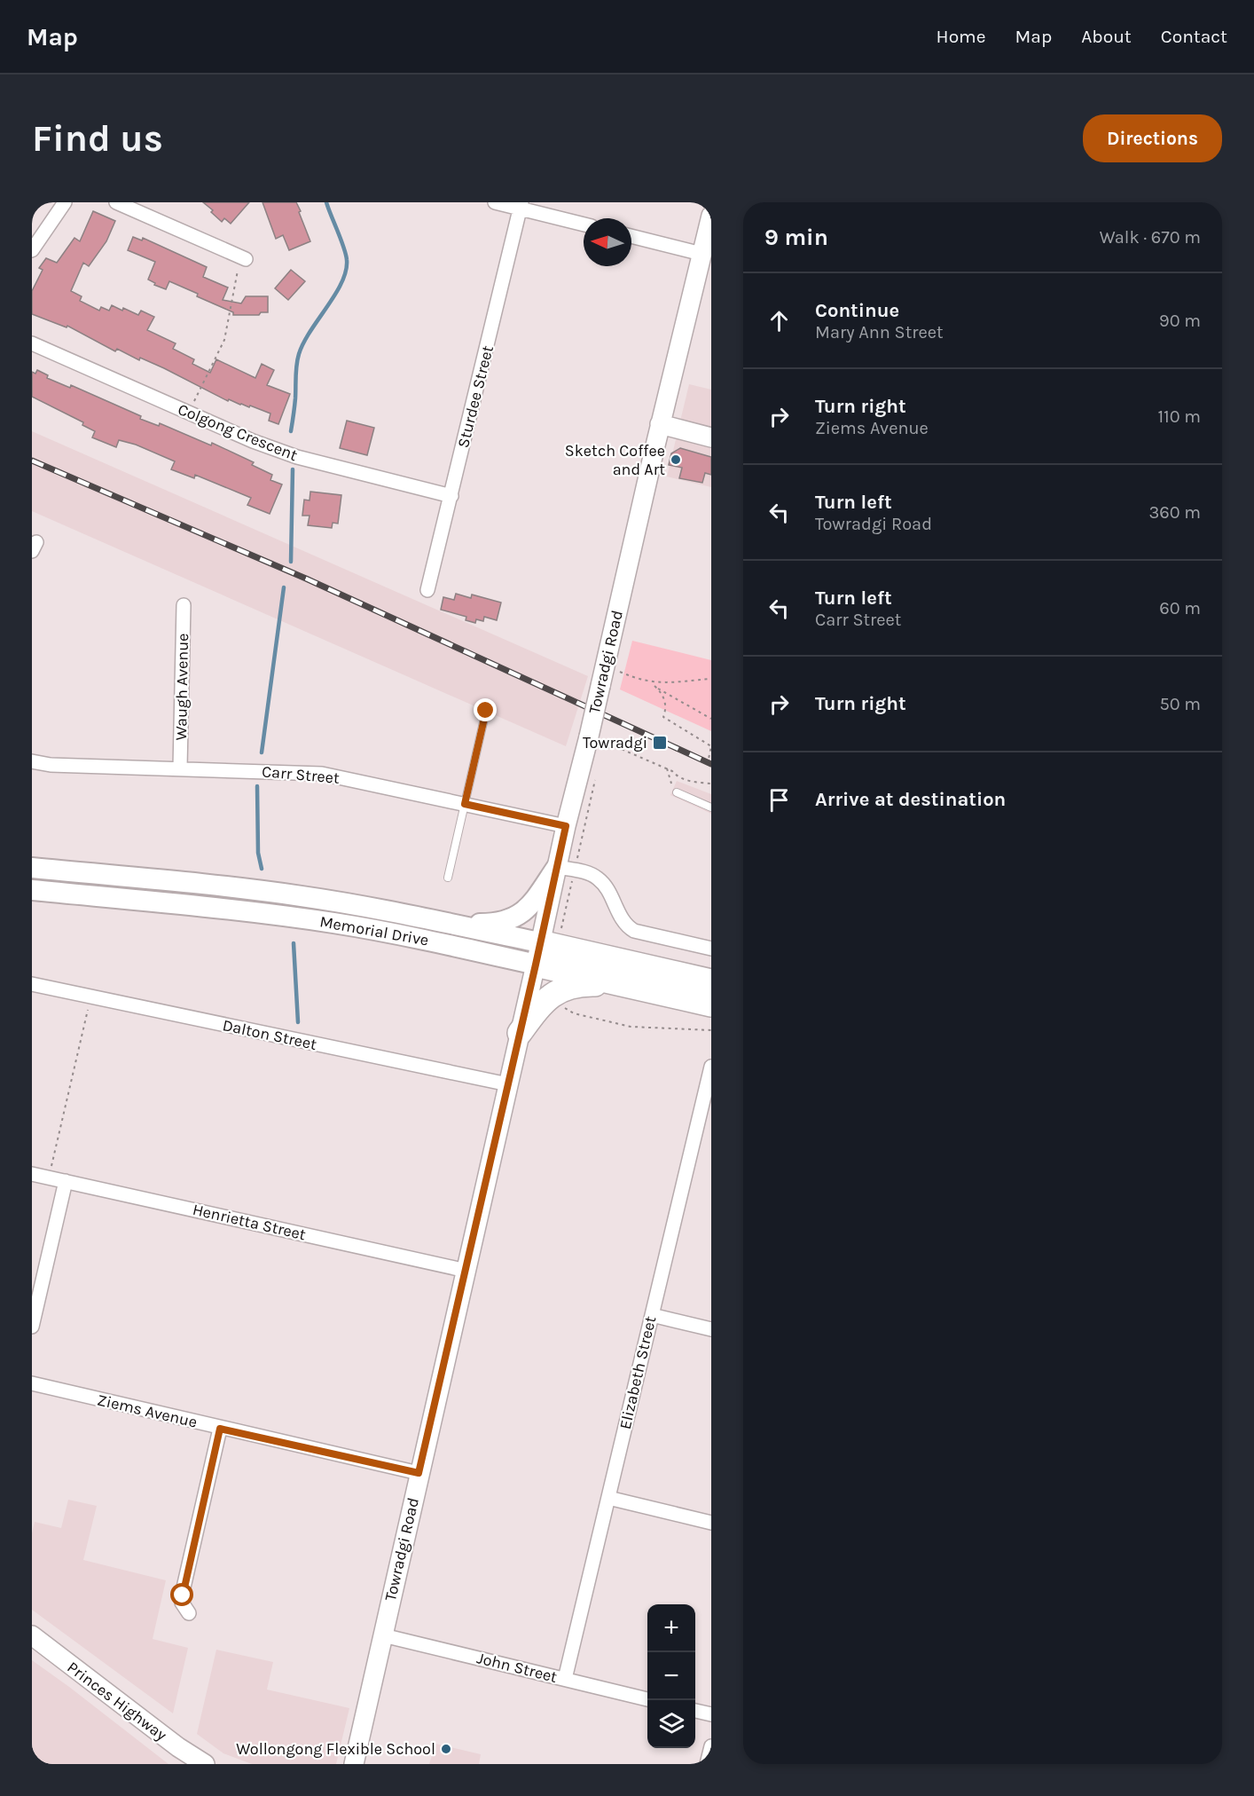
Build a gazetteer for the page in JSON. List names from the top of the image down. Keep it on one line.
{"streets":{"highway":["Memorial Drive"],"main road":["Towradgi Road","Princes Highway"],"street":["Sturdee Street","Colgong Crescent","Waugh Avenue","Carr Street","Dalton Street","Henrietta Street","Elizabeth Street","Ziems Avenue","John Street"]},"crossings":[["Sturdee Street","Colgong Crescent"],["Towradgi Road","Carr Street"],["Towradgi Road","Memorial Drive"],["Towradgi Road","Dalton Street"],["Towradgi Road","Henrietta Street"],["Towradgi Road","Ziems Avenue"],["Towradgi Road","John Street"],["Waugh Avenue","Carr Street"],["Elizabeth Street","John Street"]],"places":{"other":["Sketch Coffee and Art","Wollongong Flexible School"],"transit":["Towradgi"]},"north":"left","page":{"header":"Map","nav":["Home","Map","About","Contact"],"buttons":"Directions","title":"Find us","heading":["9 min","Walk · 670 m"],"list":[["Continue","Mary Ann Street","90 m"],["Turn right","Ziems Avenue","110 m"],["Turn left","Towradgi Road","360 m"],["Turn left","Carr Street","60 m"],["Turn right","50 m"],"Arrive at destination"],"map_buttons":["+","−"]}}
